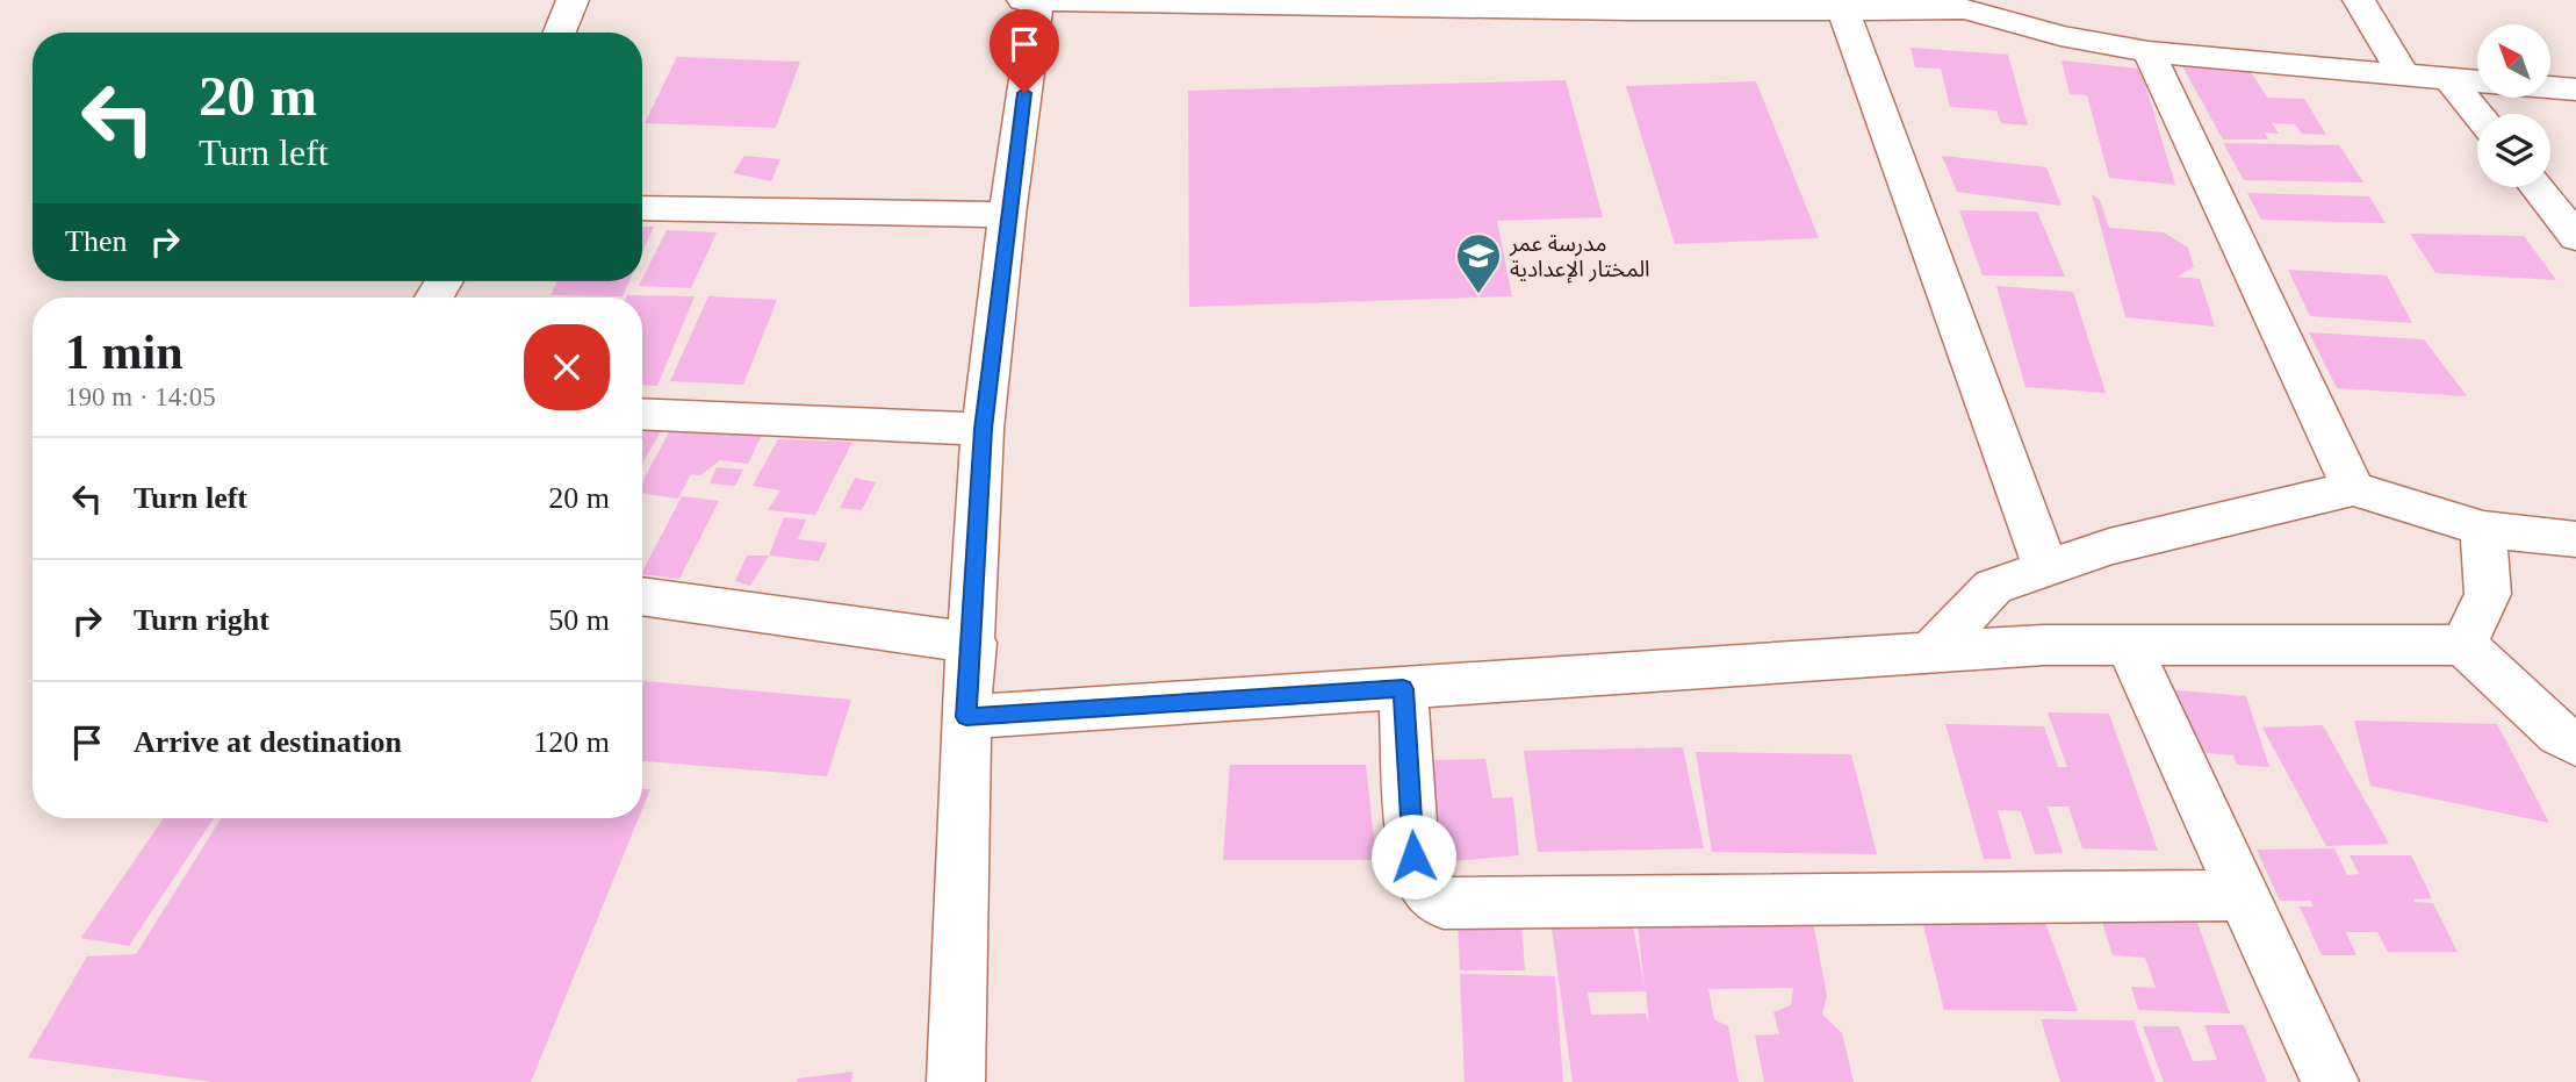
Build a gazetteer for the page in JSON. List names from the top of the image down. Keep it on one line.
{"places":{"school or university":["مدرسة عمر المختار الإعدادية"]},"north":"top left","page":{"turn":["20 m","Turn left"],"then":"Then","heading":["1 min","190 m · 14:05"],"list":[{"name":"Turn left","value":"20 m"},{"name":"Turn right","value":"50 m"},{"name":"Arrive at destination","value":"120 m"}]}}
